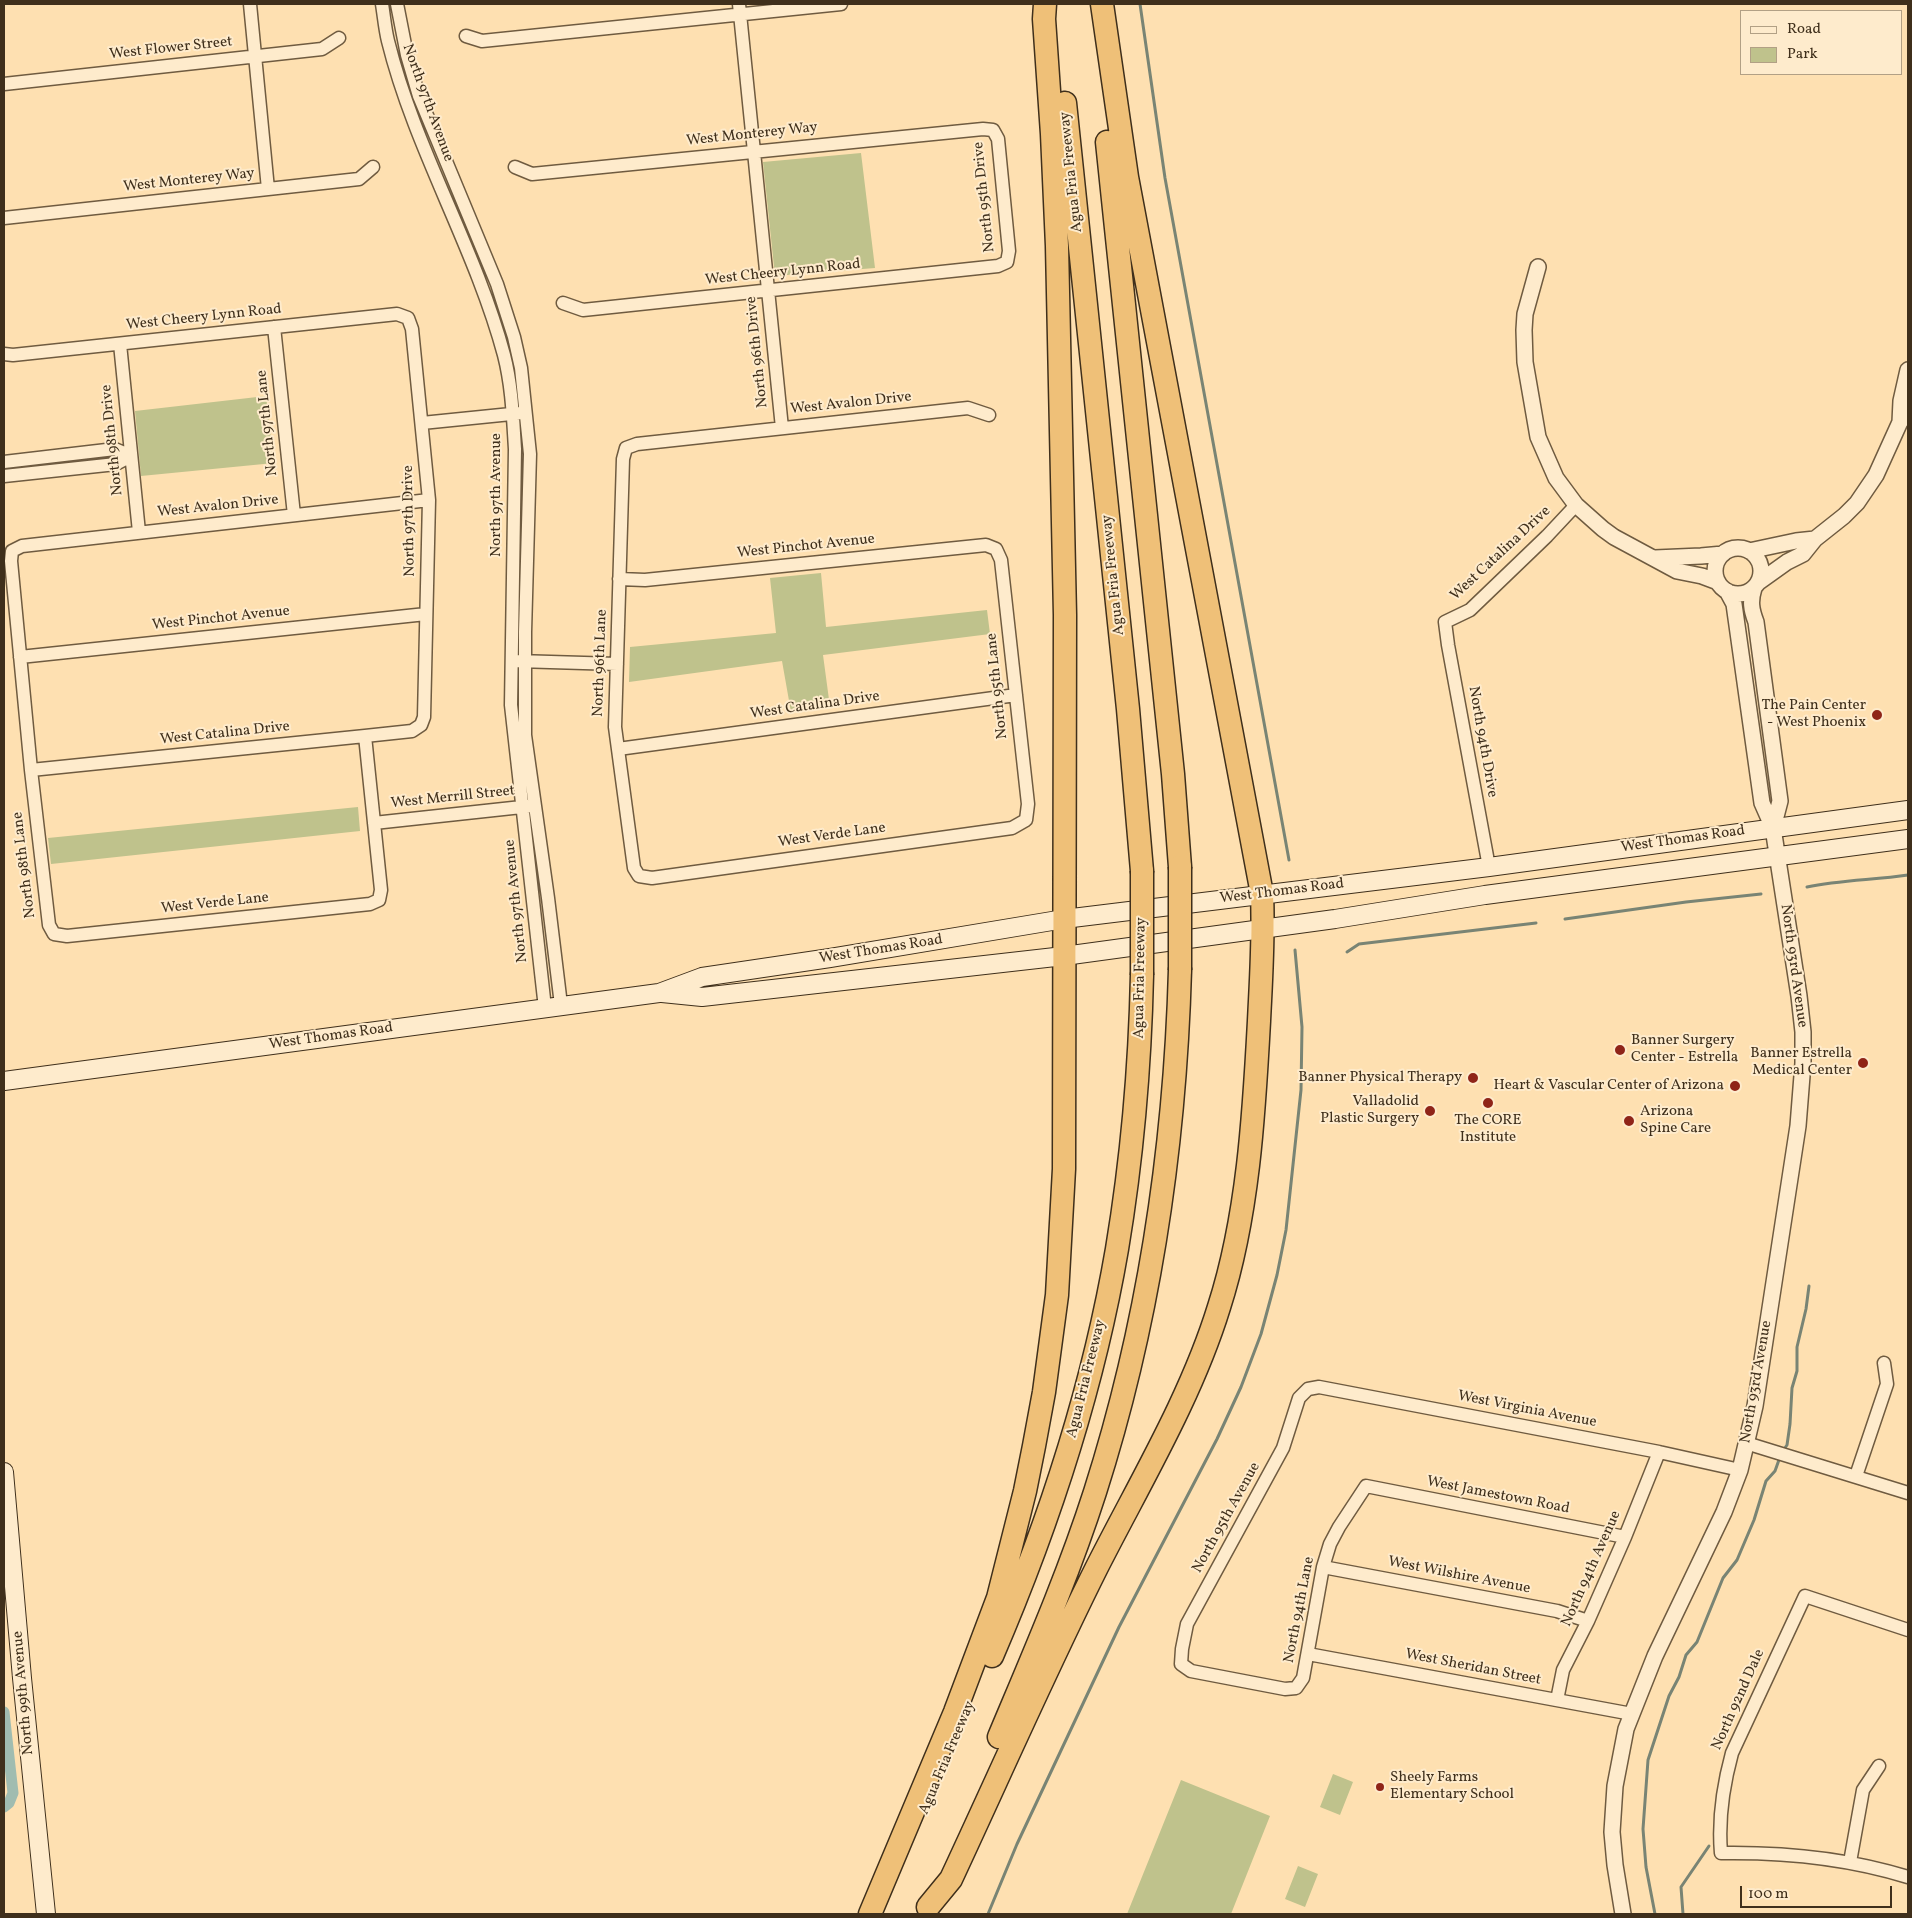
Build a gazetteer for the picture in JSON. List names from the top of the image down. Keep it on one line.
{"streets":{"highway":["Agua Fria Freeway"],"main road":["West Thomas Road","North 99th Avenue"],"street":["West Flower Street","North 97th Avenue","West Monterey Way","North 95th Drive","West Cheery Lynn Road","North 96th Drive","West Avalon Drive","North 97th Lane","North 98th Drive","North 97th Drive","West Pinchot Avenue","West Catalina Drive","North 96th Lane","North 95th Lane","North 94th Drive","West Merrill Street","West Verde Lane","North 98th Lane","North 93rd Avenue","West Virginia Avenue","West Jamestown Road","North 95th Avenue","North 94th Avenue","West Wilshire Avenue","North 94th Lane","West Sheridan Street","North 92nd Dale"]},"crossings":[["North 97th Avenue","West Merrill Street"],["North 97th Avenue","West Thomas Road"],["West Monterey Way","North 95th Drive"],["West Monterey Way","North 96th Drive"],["North 95th Drive","West Cheery Lynn Road"],["West Cheery Lynn Road","North 96th Drive"],["West Cheery Lynn Road","North 97th Lane"],["West Cheery Lynn Road","North 98th Drive"],["West Cheery Lynn Road","North 97th Drive"],["North 96th Drive","West Avalon Drive"],["West Avalon Drive","North 97th Lane"],["West Avalon Drive","North 98th Drive"],["West Avalon Drive","North 97th Drive"],["West Avalon Drive","North 96th Lane"],["West Avalon Drive","North 98th Lane"],["North 97th Drive","West Pinchot Avenue"],["North 97th Drive","West Catalina Drive"],["West Pinchot Avenue","North 96th Lane"],["West Pinchot Avenue","North 95th Lane"],["West Pinchot Avenue","North 98th Lane"],["West Catalina Drive","North 96th Lane"],["West Catalina Drive","North 95th Lane"],["West Catalina Drive","North 94th Drive"],["West Catalina Drive","North 98th Lane"],["North 96th Lane","West Verde Lane"],["North 95th Lane","West Verde Lane"],["North 94th Drive","West Thomas Road"],["West Merrill Street","West Verde Lane"],["West Verde Lane","North 98th Lane"],["West Thomas Road","North 93rd Avenue"],["North 93rd Avenue","West Virginia Avenue"],["North 93rd Avenue","West Sheridan Street"],["West Virginia Avenue","North 95th Avenue"],["West Virginia Avenue","North 94th Avenue"],["West Jamestown Road","North 94th Avenue"],["West Jamestown Road","North 94th Lane"],["North 95th Avenue","North 94th Lane"],["North 94th Avenue","West Wilshire Avenue"],["North 94th Avenue","West Sheridan Street"],["West Wilshire Avenue","North 94th Lane"],["North 94th Lane","West Sheridan Street"]],"places":["The Pain Center - West Phoenix","Banner Surgery Center - Estrella","Banner Estrella Medical Center","Banner Physical Therapy","Heart & Vascular Center of Arizona","The CORE Institute","Valladolid Plastic Surgery","Arizona Spine Care","Sheely Farms Elementary School"],"legend":["Road","Park"],"scale_bar":"100 m"}
